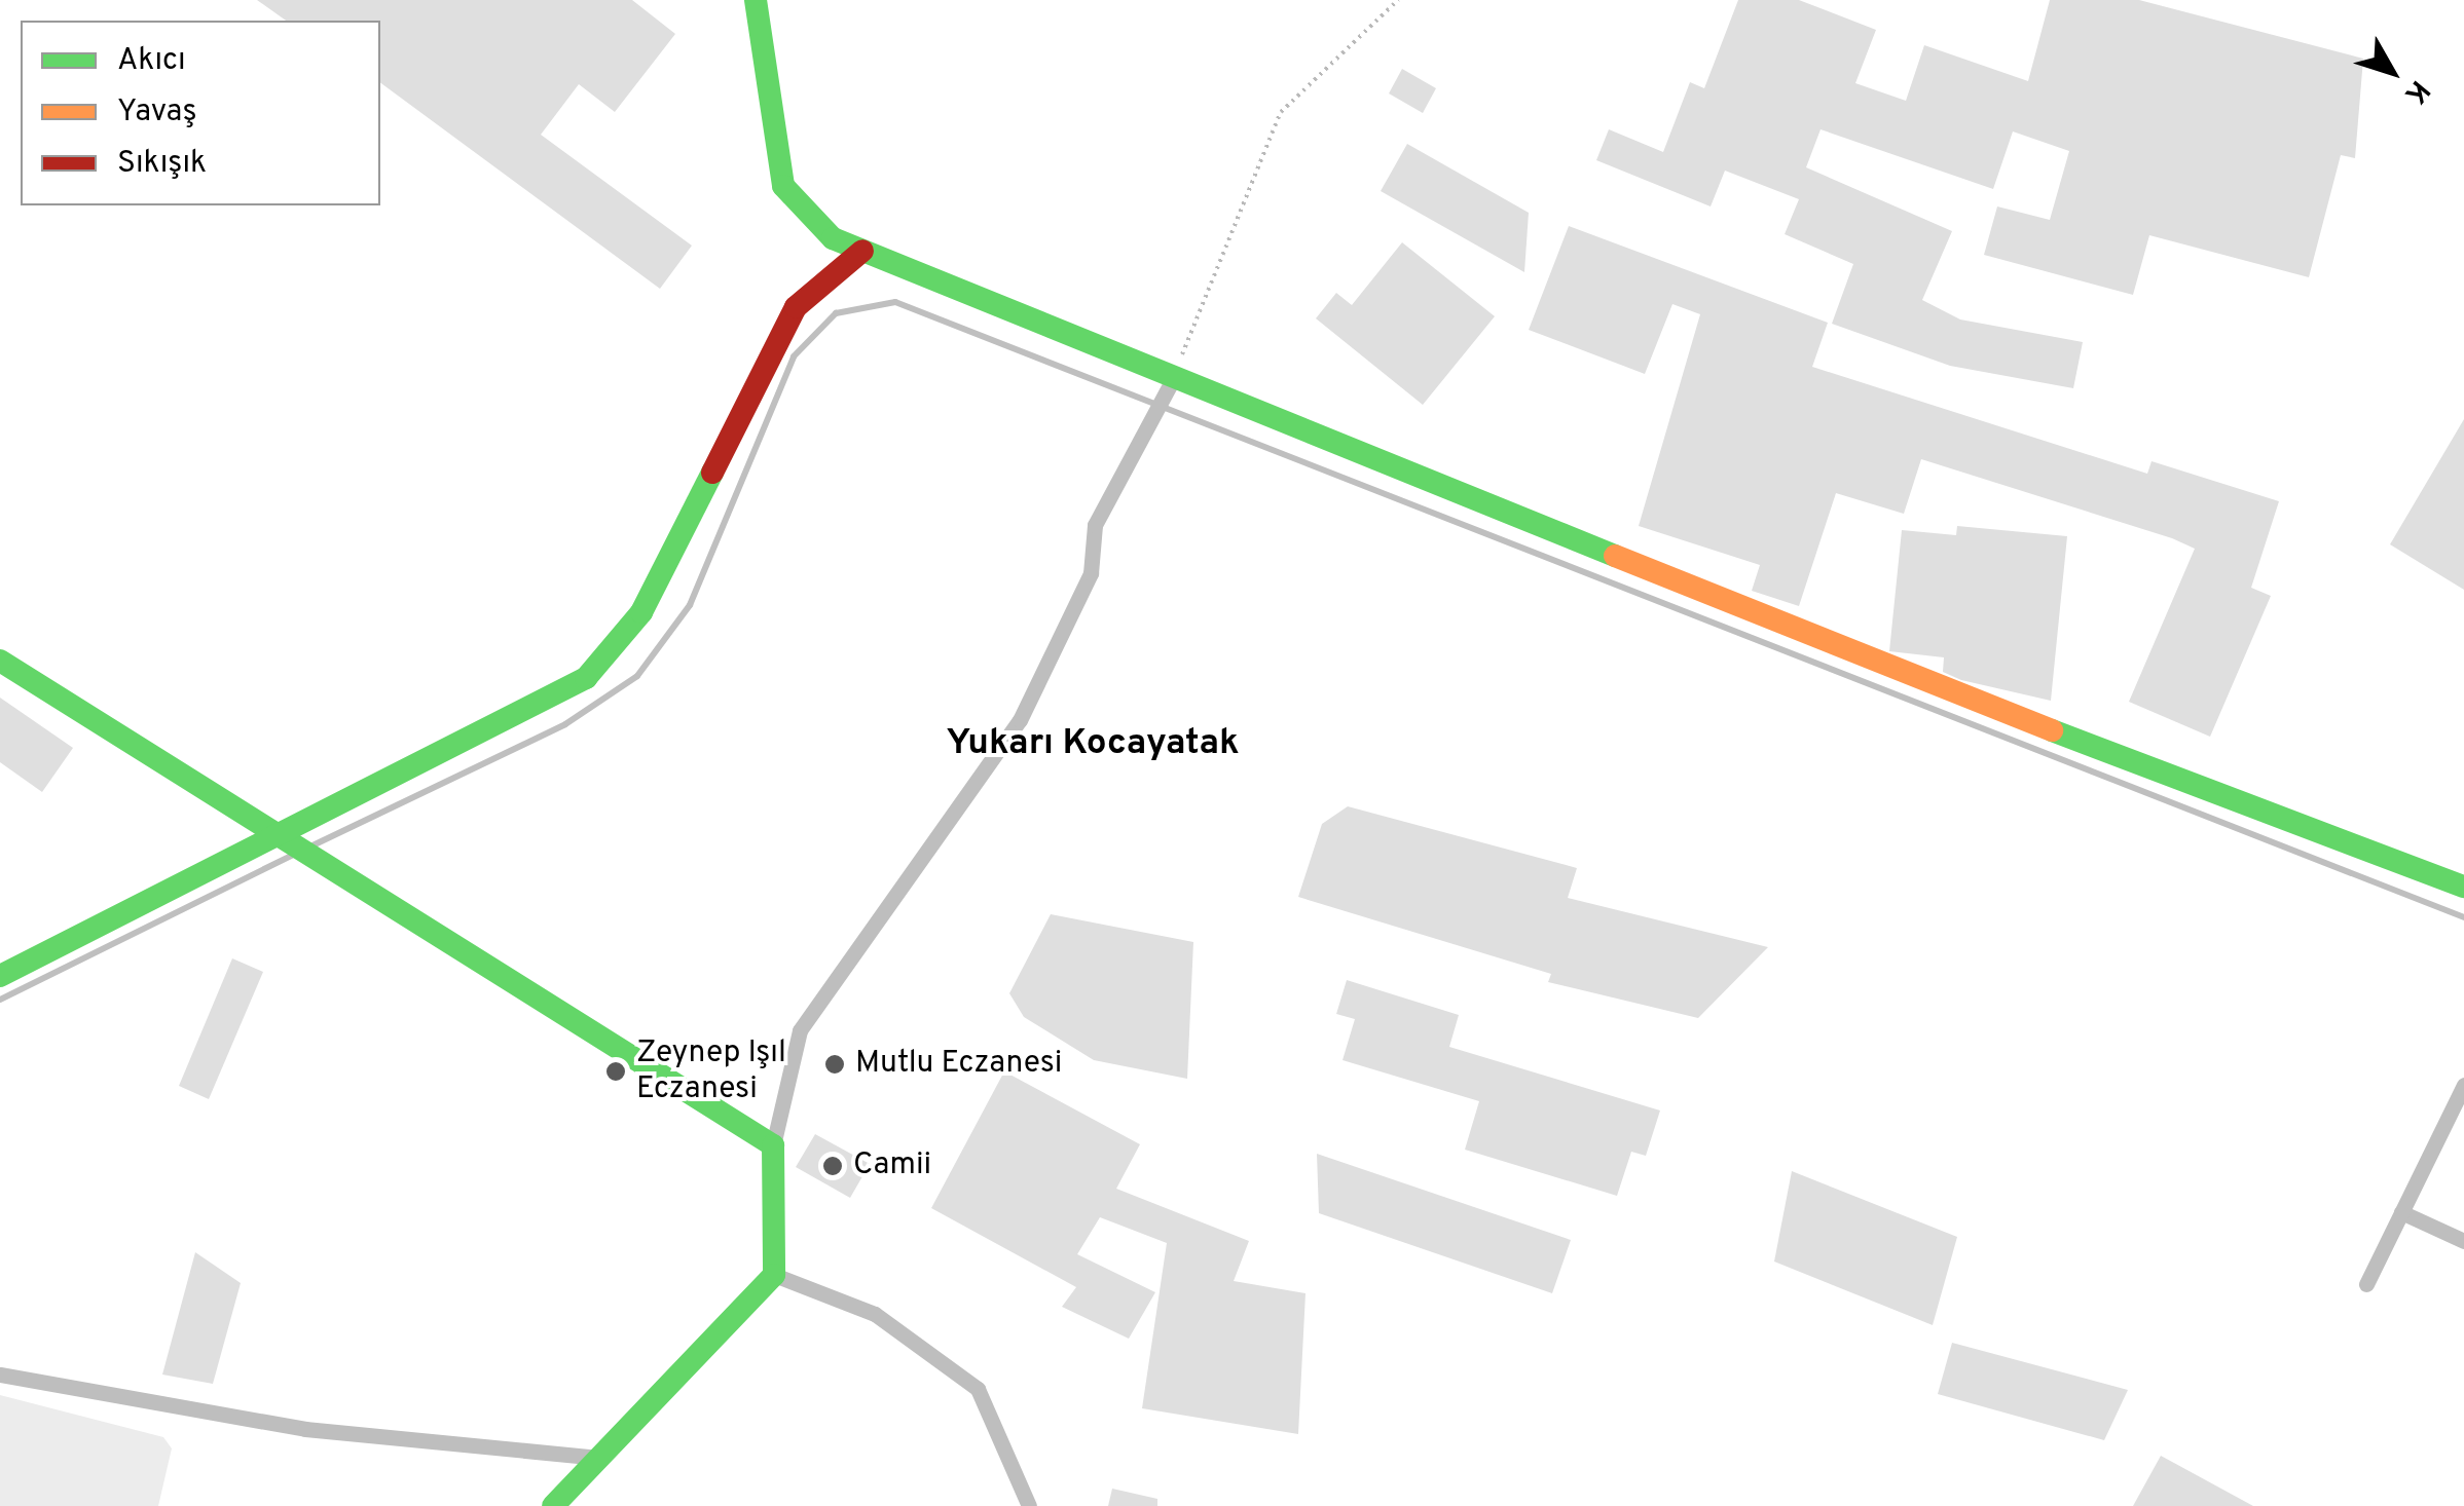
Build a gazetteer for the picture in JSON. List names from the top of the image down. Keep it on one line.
{"districts":["Yukarı Kocayatak"],"places":["Mutlu Eczanesi","Zeynep Işıl Eczanesi","Camii"],"legend":["Akıcı","Yavaş","Sıkışık"],"north":"bottom right"}
